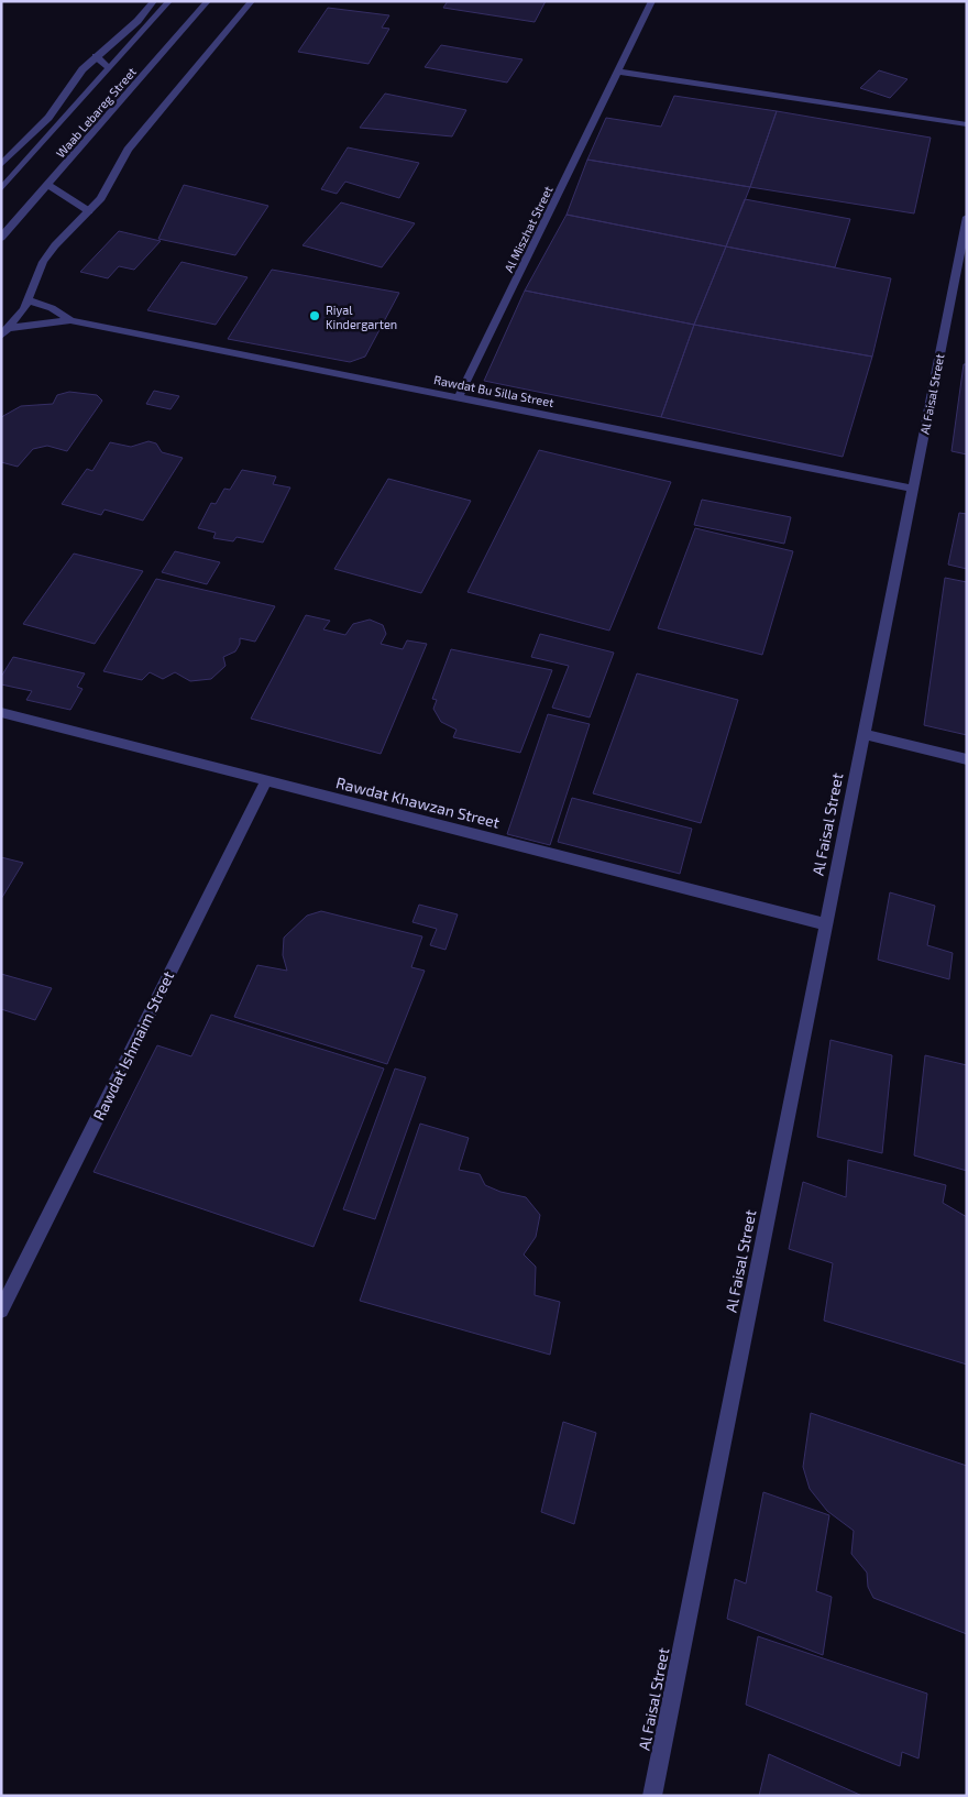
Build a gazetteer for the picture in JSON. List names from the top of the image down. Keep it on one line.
{"streets":{"street":["Waab Lebareg Street","Al Miszhat Street","Rawdat Bu Silla Street","Al Faisal Street","Rawdat Khawzan Street","Rawdat Ishmaim Street"]},"crossings":[["Al Miszhat Street","Rawdat Bu Silla Street"],["Rawdat Bu Silla Street","Al Faisal Street"],["Al Faisal Street","Rawdat Khawzan Street"],["Rawdat Khawzan Street","Rawdat Ishmaim Street"]],"places":["Riyal Kindergarten"]}
